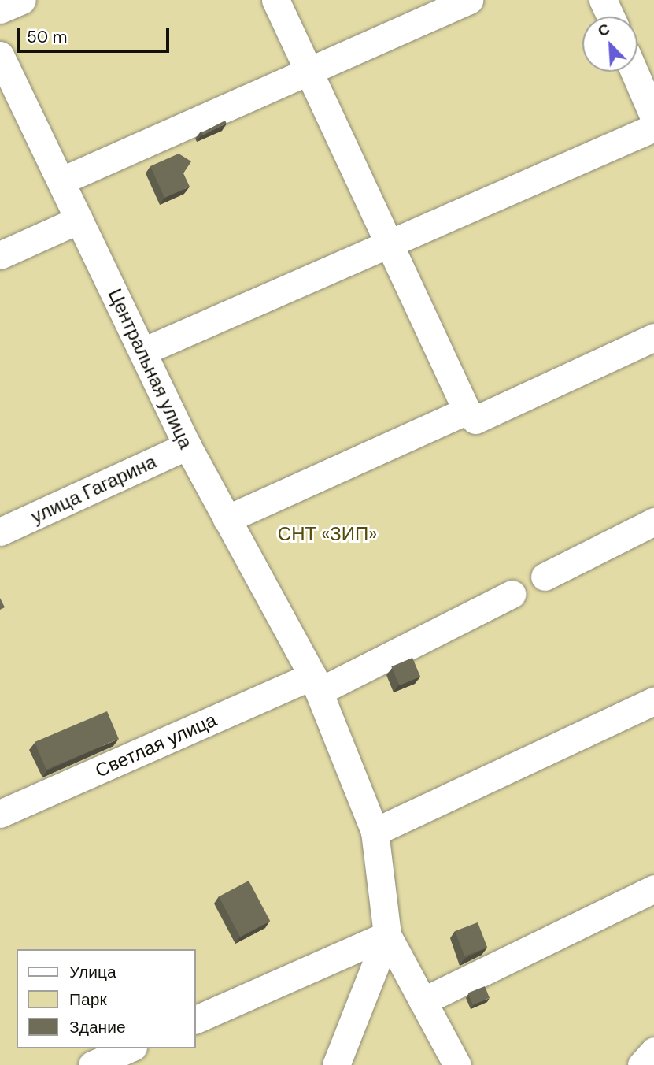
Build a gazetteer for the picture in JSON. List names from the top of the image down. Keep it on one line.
{"streets":{"street":["Центральная улица","улица Гагарина","Светлая улица"]},"crossings":[["Центральная улица","улица Гагарина"],["Центральная улица","Светлая улица"]],"parks":["СНТ «ЗИП»"],"legend":["Улица","Парк","Здание"],"scale_bar":"50 m","north":"top left"}
